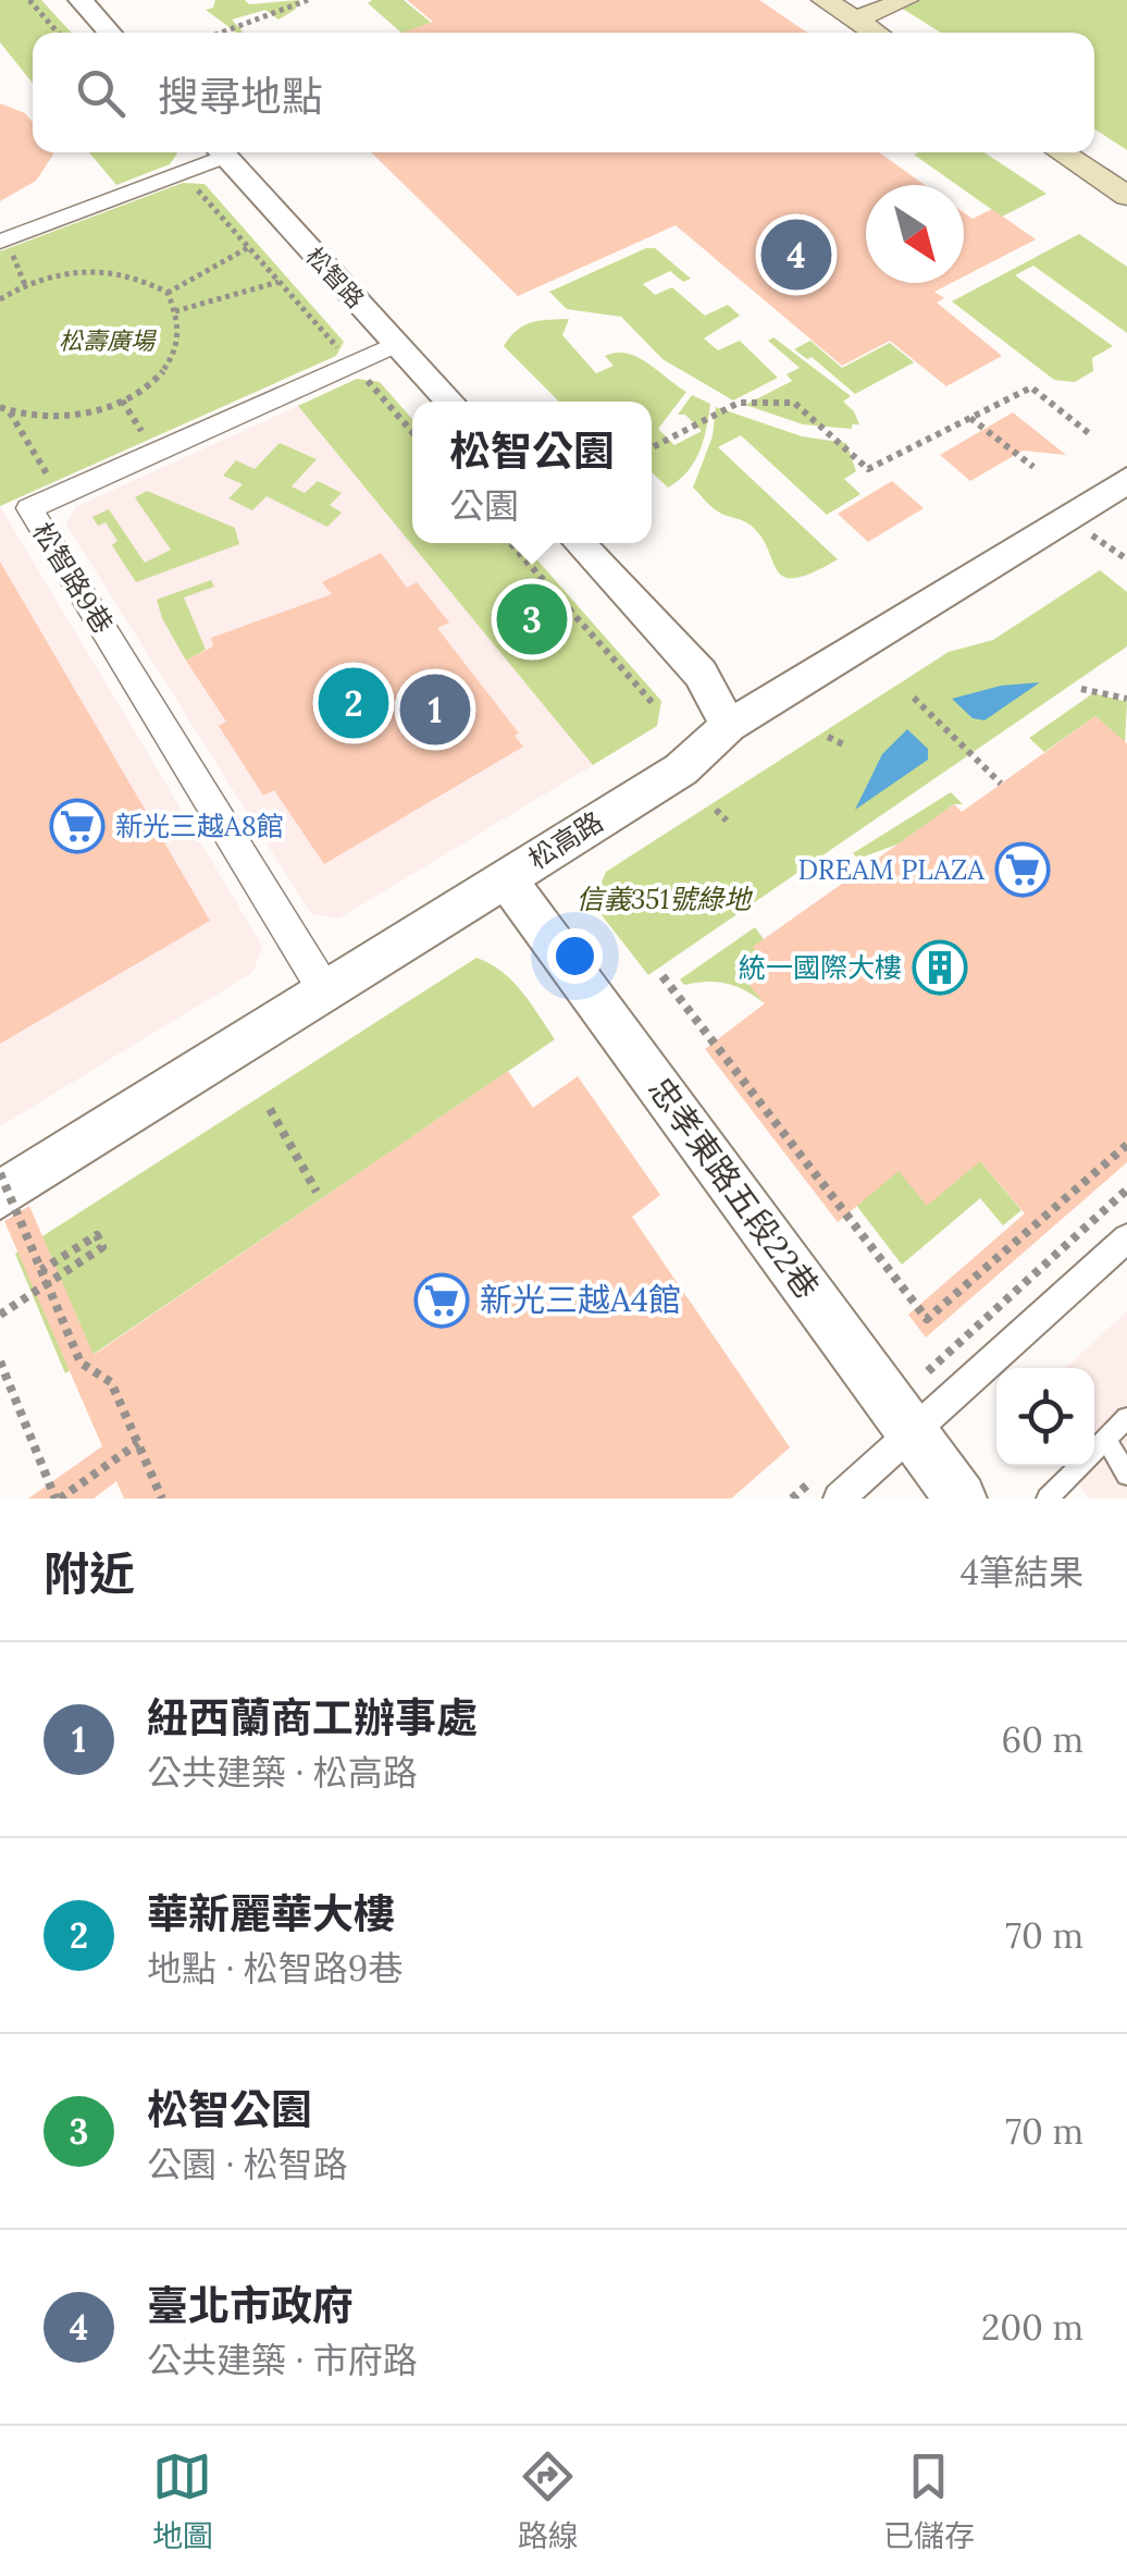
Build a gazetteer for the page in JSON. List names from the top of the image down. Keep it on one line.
{"streets":{"street":["松智路","松智路9巷","松高路","忠孝東路五段22巷"]},"crossings":[["松智路","松智路9巷"],["松智路9巷","松高路"],["松高路","忠孝東路五段22巷"]],"parks":["松壽廣場","信義351號綠地"],"places":{"supermarket":["新光三越A8館","DREAM PLAZA","新光三越A4館"],"building":["統一國際大樓"]},"north":"bottom right","page":{"search":"搜尋地點","pins":["4","3","2","1"],"popup":["松智公園","公園"],"heading":["附近","4筆結果"],"list":[{"mark":"1","name":"紐西蘭商工辦事處","note":"公共建築 · 松高路","value":"60 m"},{"mark":"2","name":"華新麗華大樓","note":"地點 · 松智路9巷","value":"70 m"},{"mark":"3","name":"松智公園","note":"公園 · 松智路","value":"70 m"},{"mark":"4","name":"臺北市政府","note":"公共建築 · 市府路","value":"200 m"}],"nav":["地圖","路線","已儲存"]}}
